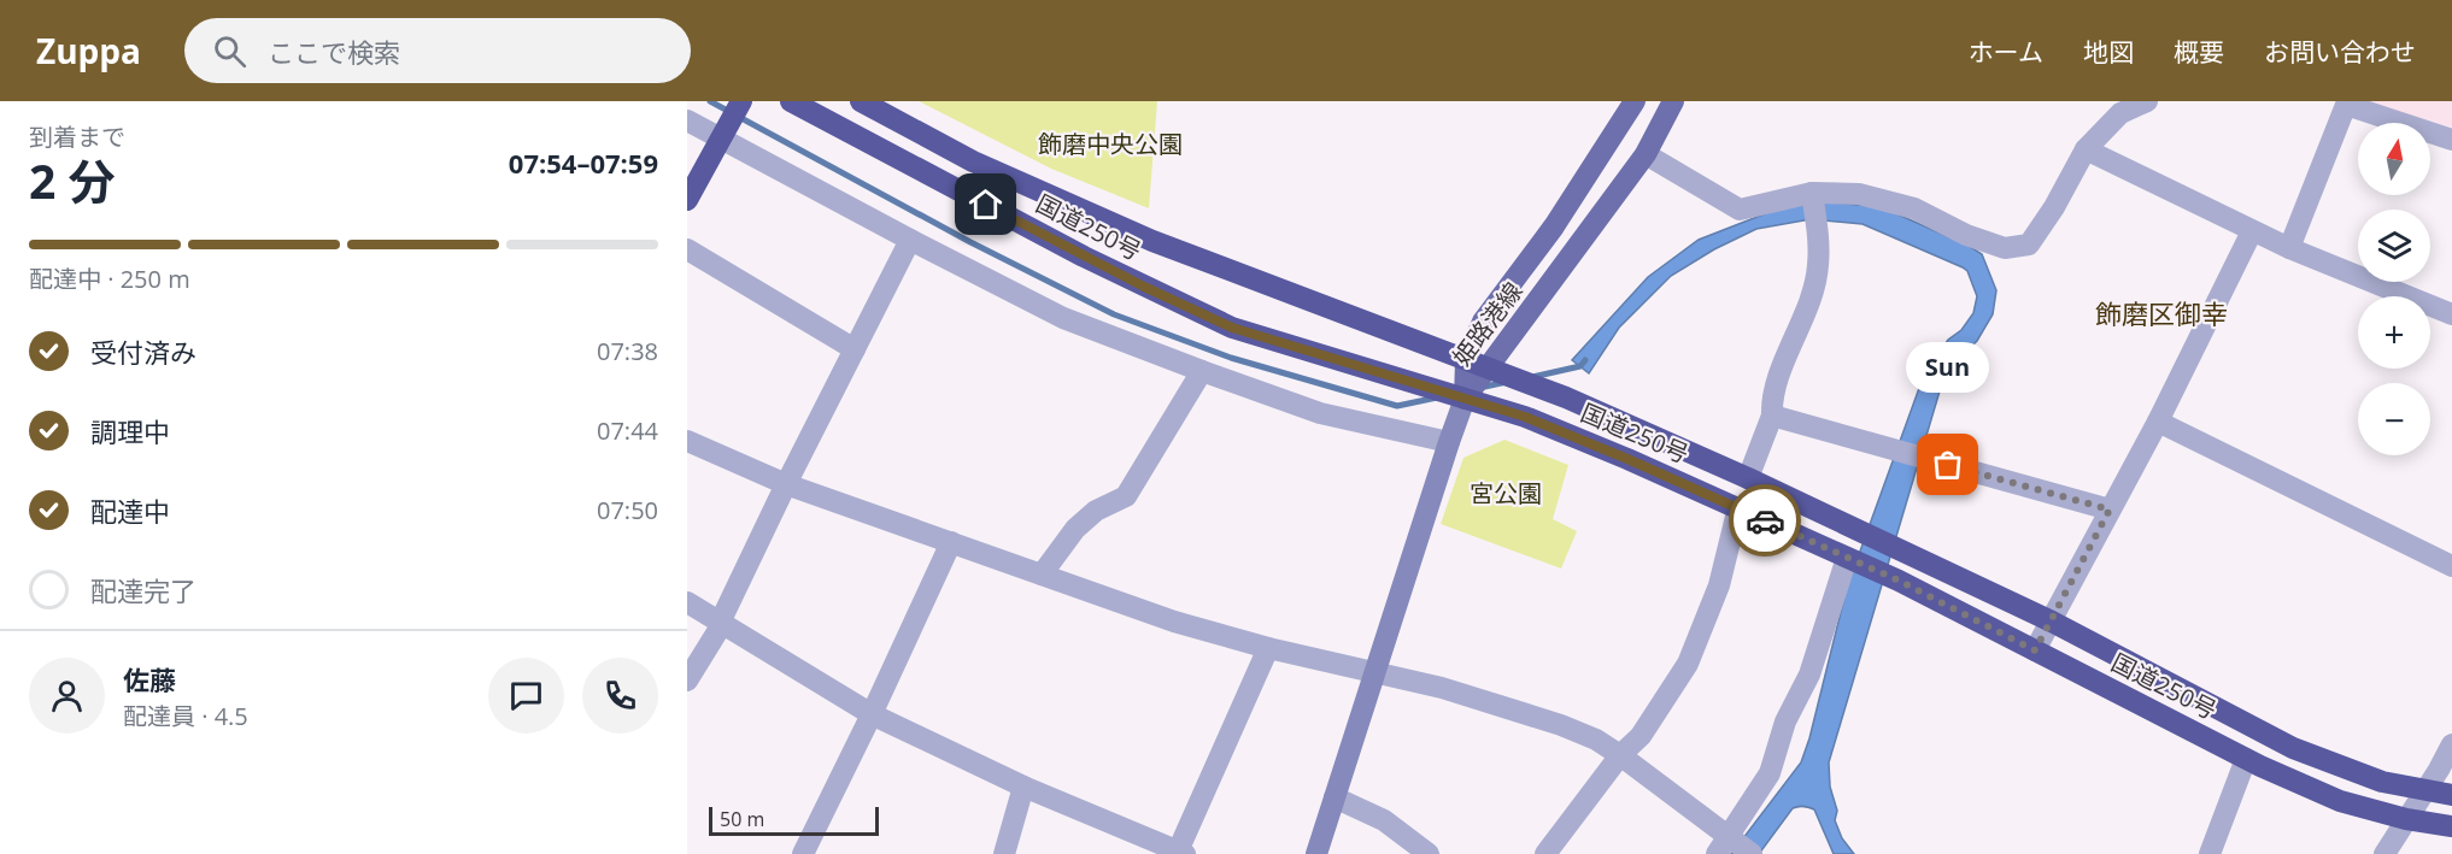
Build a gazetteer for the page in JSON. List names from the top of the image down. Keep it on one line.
{"streets":{"highway":["国道250号"],"main road":["姫路港線"]},"crossings":[["国道250号","姫路港線"]],"districts":["飾磨区御幸"],"parks":["飾磨中央公園","宮公園"],"places":["Sun"],"scale_bar":"50 m","north":"top","page":{"header":"Zuppa","search":"ここで検索","nav":["ホーム","地図","概要","お問い合わせ"],"heading":["2 分","到着まで","07:54–07:59"],"panel":["佐藤","配達員 · 4.5"],"map_buttons":["+","−"],"bar":"配達中 · 250 m","list":[["受付済み","07:38"],["調理中","07:44"],["配達中","07:50"],"配達完了"],"bubble":"Sun","scale":"50 m"}}
